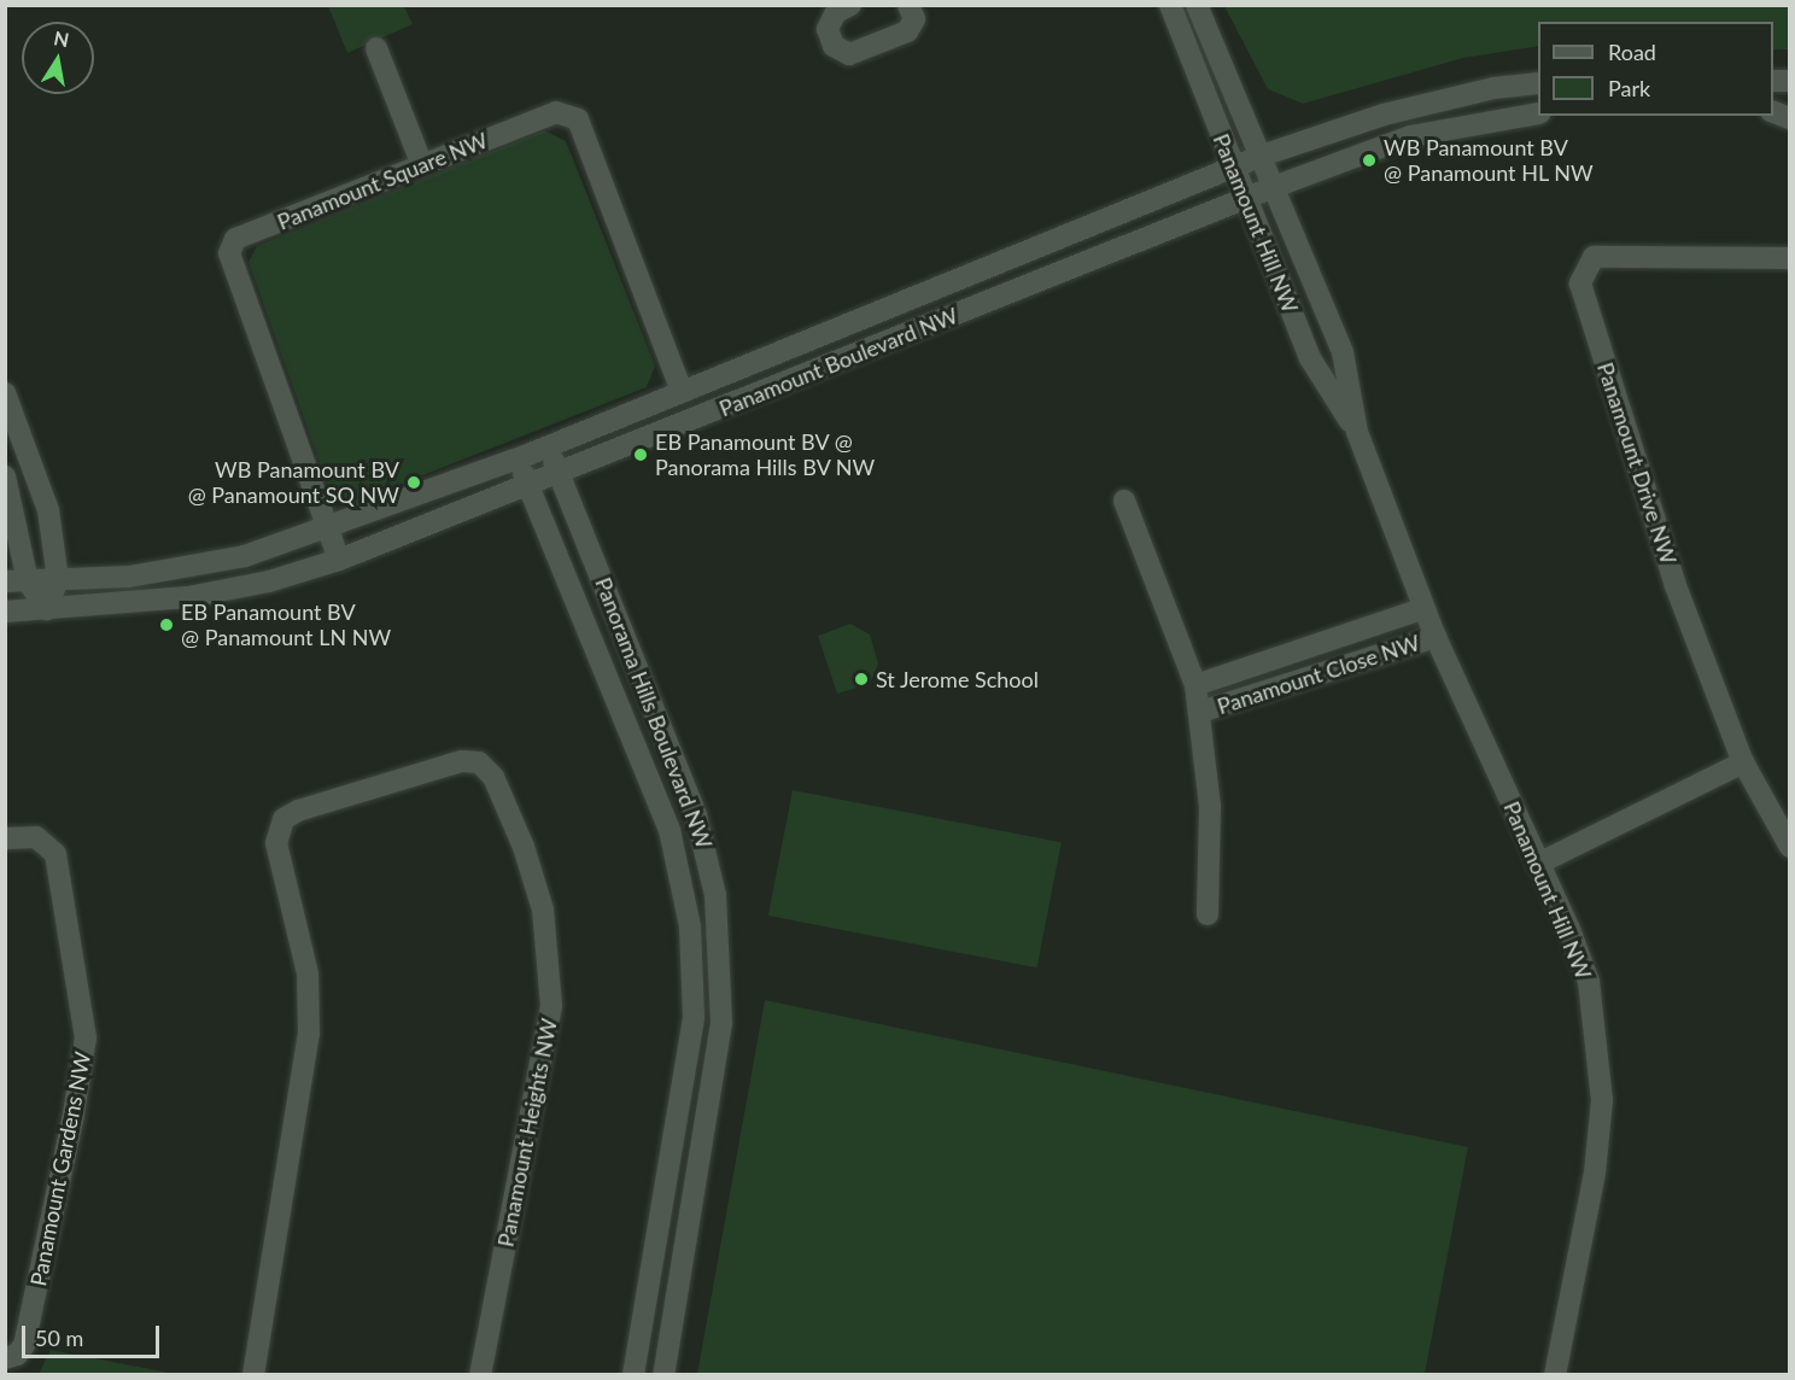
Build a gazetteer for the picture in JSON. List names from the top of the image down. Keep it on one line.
{"streets":{"street":["Panamount Square NW","Panamount Hill NW","Panamount Boulevard NW","Panamount Drive NW","Panamount Close NW","Panorama Hills Boulevard NW","Panamount Heights NW","Panamount Gardens NW"]},"crossings":[["Panamount Square NW","Panamount Boulevard NW"],["Panamount Hill NW","Panamount Boulevard NW"],["Panamount Hill NW","Panamount Close NW"],["Panamount Boulevard NW","Panorama Hills Boulevard NW"]],"places":["WB Panamount BV @ Panamount HL NW","EB Panamount BV @ Panorama Hills BV NW","WB Panamount BV @ Panamount SQ NW","EB Panamount BV @ Panamount LN NW","St Jerome School"],"legend":["Road","Park"],"scale_bar":"50 m","north":"top"}
